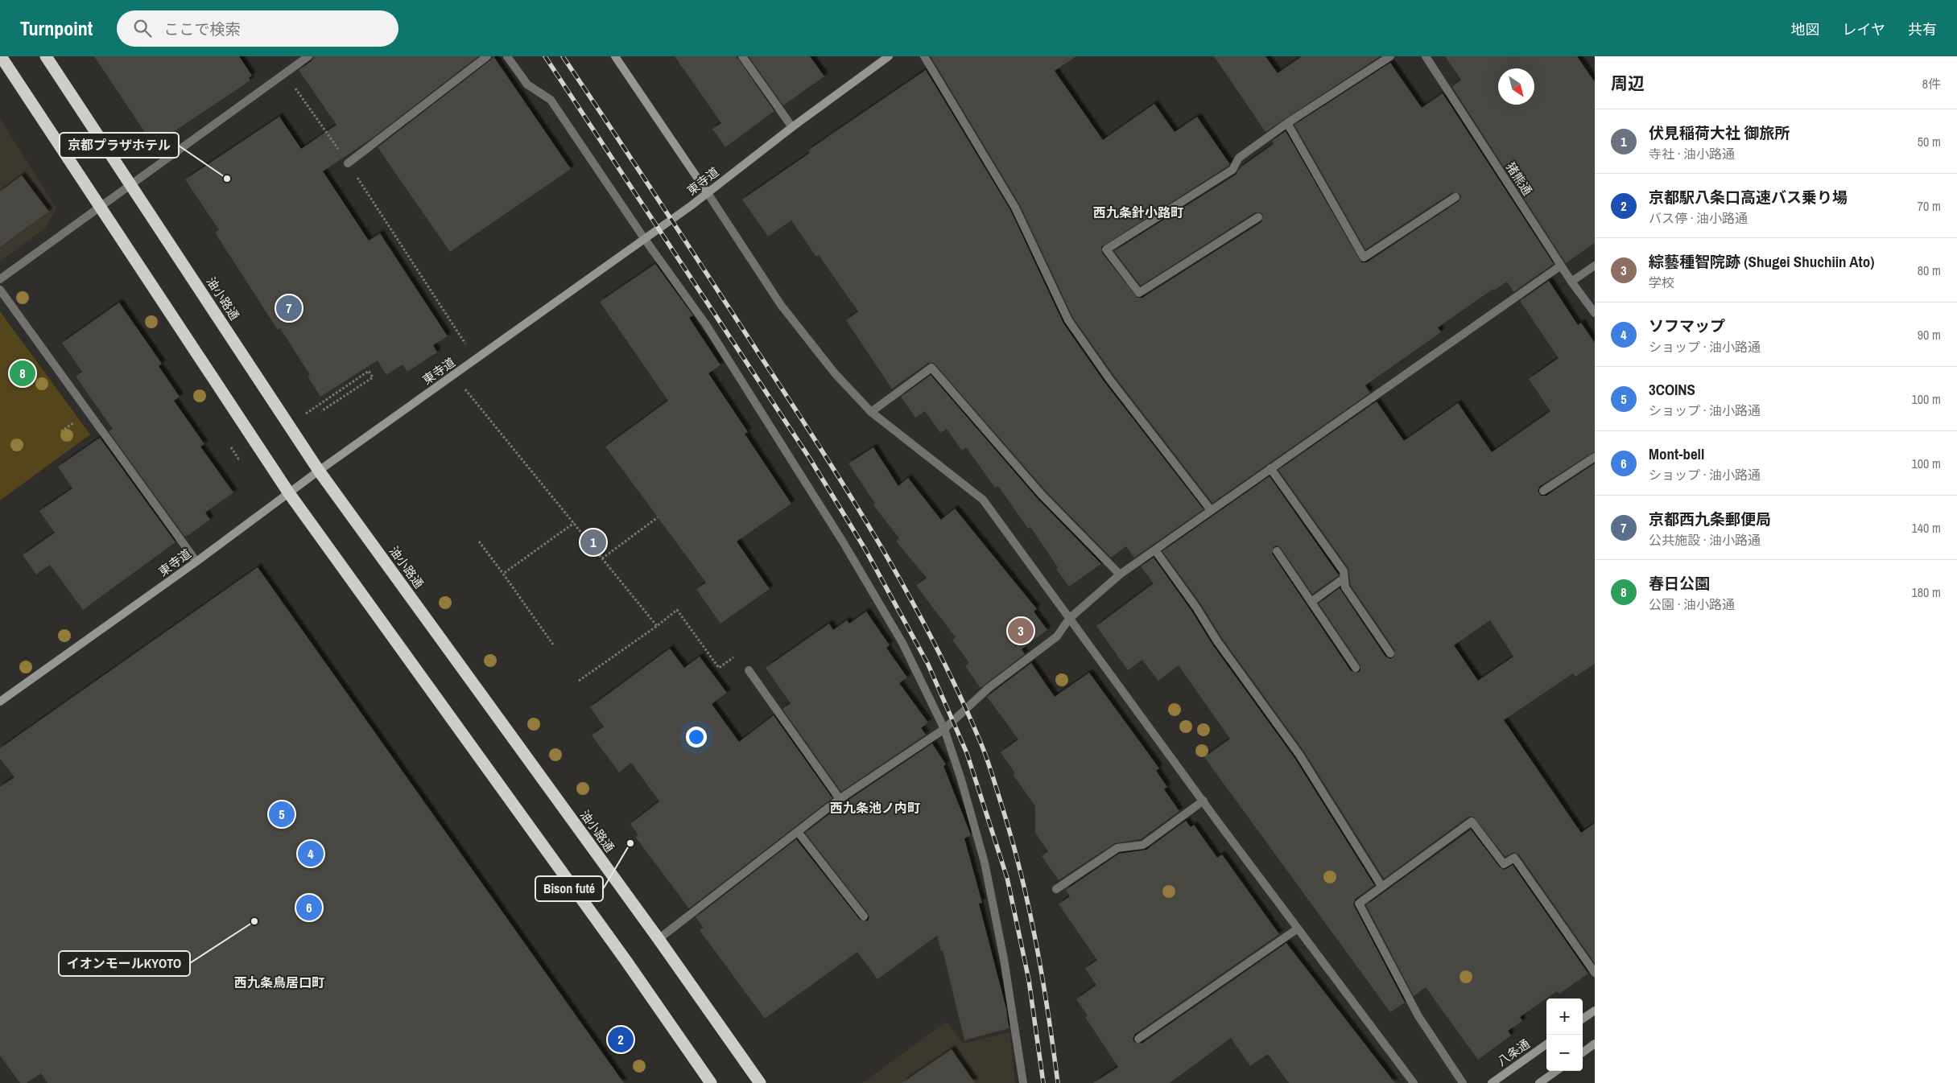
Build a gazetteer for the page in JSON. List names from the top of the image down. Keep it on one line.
{"streets":{"highway":["油小路通"],"street":["猪熊通","東寺道","八条通"]},"crossings":[["東寺道","油小路通"]],"districts":["西九条針小路町","西九条池ノ内町","西九条鳥居口町"],"places":["京都プラザホテル","Bison futé","イオンモールKYOTO"],"north":"bottom right","page":{"header":"Turnpoint","search":"ここで検索","nav":["地図","レイヤ","共有"],"heading":["周辺","8件"],"list":[{"mark":"1","name":"伏見稲荷大社 御旅所","note":"寺社 · 油小路通","value":"50 m"},{"mark":"2","name":"京都駅八条口高速バス乗り場","note":"バス停 · 油小路通","value":"70 m"},{"mark":"3","name":"綜藝種智院跡 (Shugei Shuchiin Ato)","note":"学校","value":"80 m"},{"mark":"4","name":"ソフマップ","note":"ショップ · 油小路通","value":"90 m"},{"mark":"5","name":"3COINS","note":"ショップ · 油小路通","value":"100 m"},{"mark":"6","name":"Mont-bell","note":"ショップ · 油小路通","value":"100 m"},{"mark":"7","name":"京都西九条郵便局","note":"公共施設 · 油小路通","value":"140 m"},{"mark":"8","name":"春日公園","note":"公園 · 油小路通","value":"180 m"}],"pins":["7","8","1","3","5","4","6","2"],"map_buttons":["+","−"]}}
